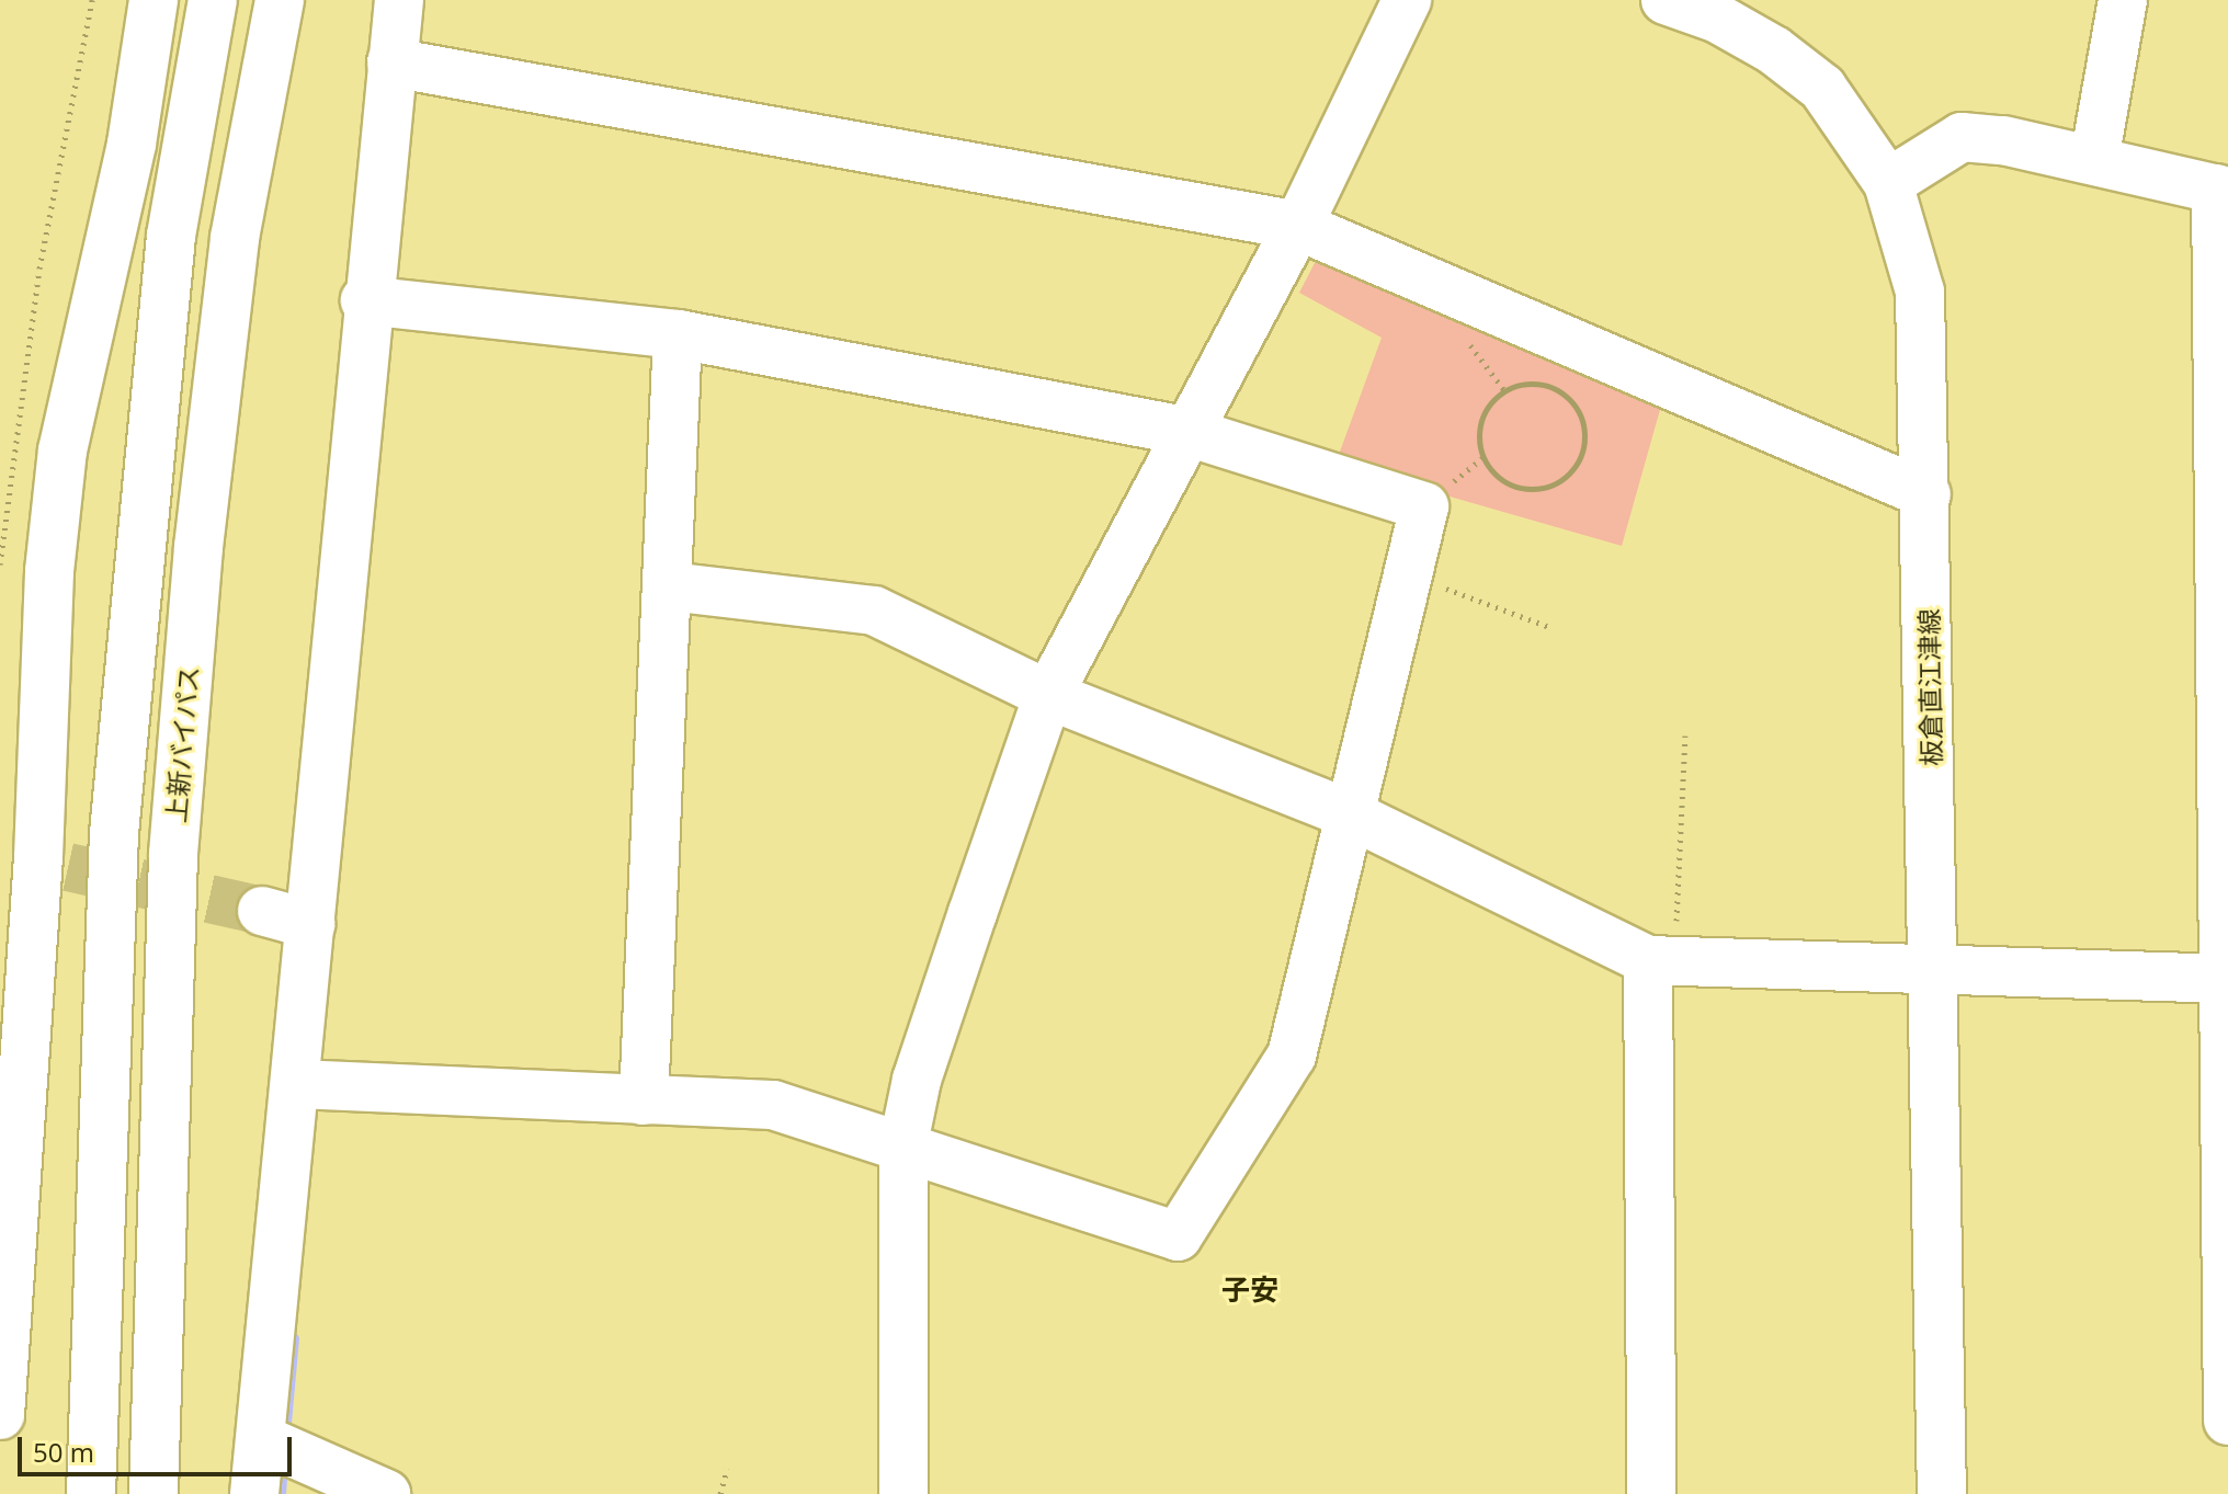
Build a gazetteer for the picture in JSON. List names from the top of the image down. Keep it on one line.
{"streets":{"main road":["板倉直江津線","上新バイパス"]},"districts":["子安"],"scale_bar":"50 m"}
